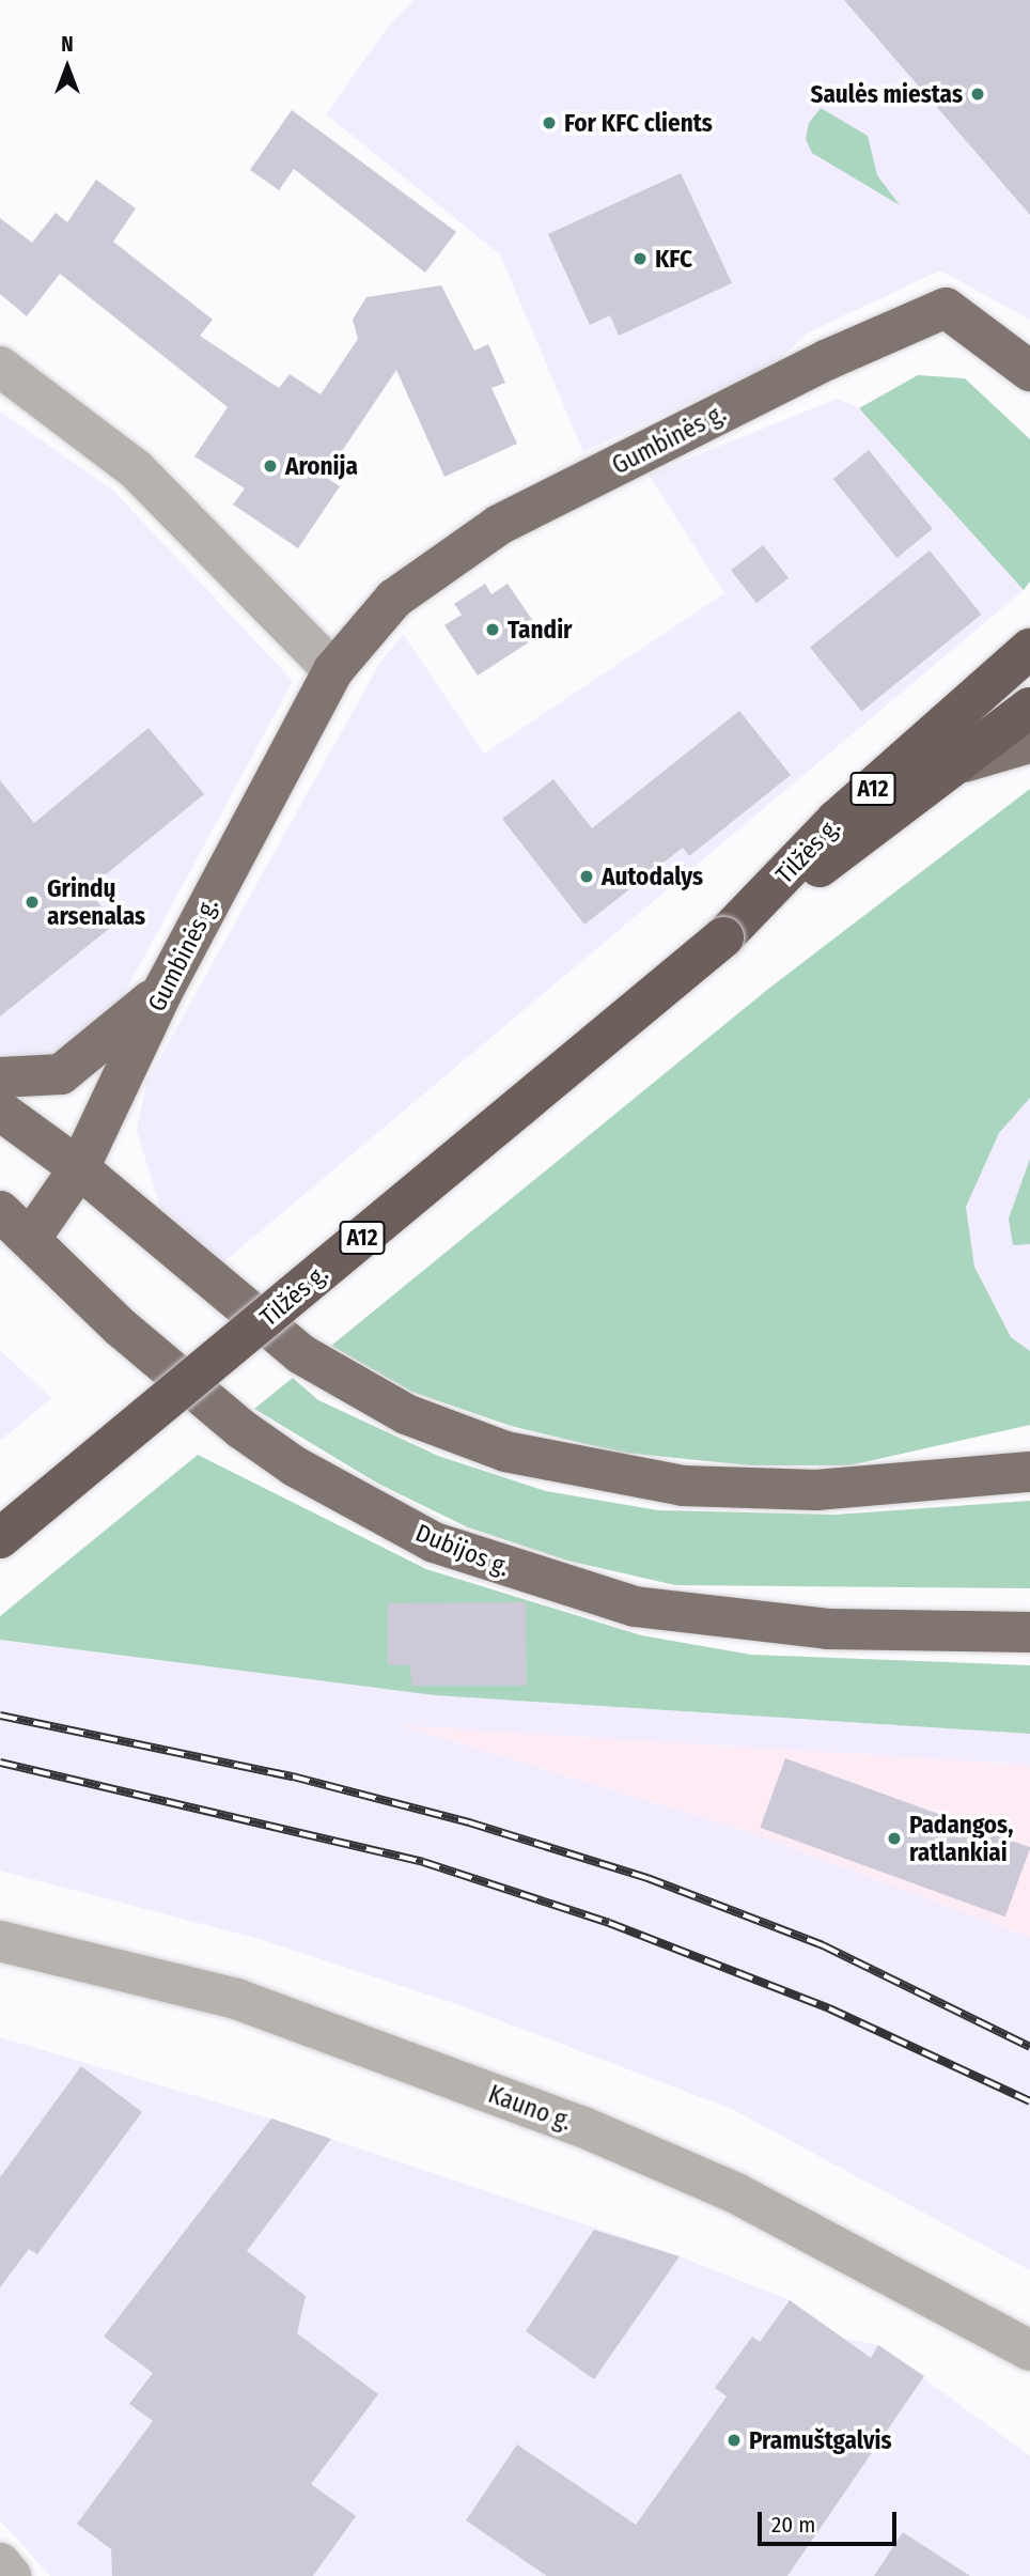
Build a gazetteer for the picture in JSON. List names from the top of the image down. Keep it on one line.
{"streets":{"highway":["A12","Tilžės g."],"main road":["Gumbinės g.","Dubijos g."],"street":["Kauno g."]},"crossings":[["Gumbinės g.","Dubijos g."]],"places":["Saulės miestas","For KFC clients","KFC","Aronija","Tandir","Autodalys","Grindų arsenalas","Padangos, ratlankiai","Pramuštgalvis"],"scale_bar":"20 m","north":"top"}
